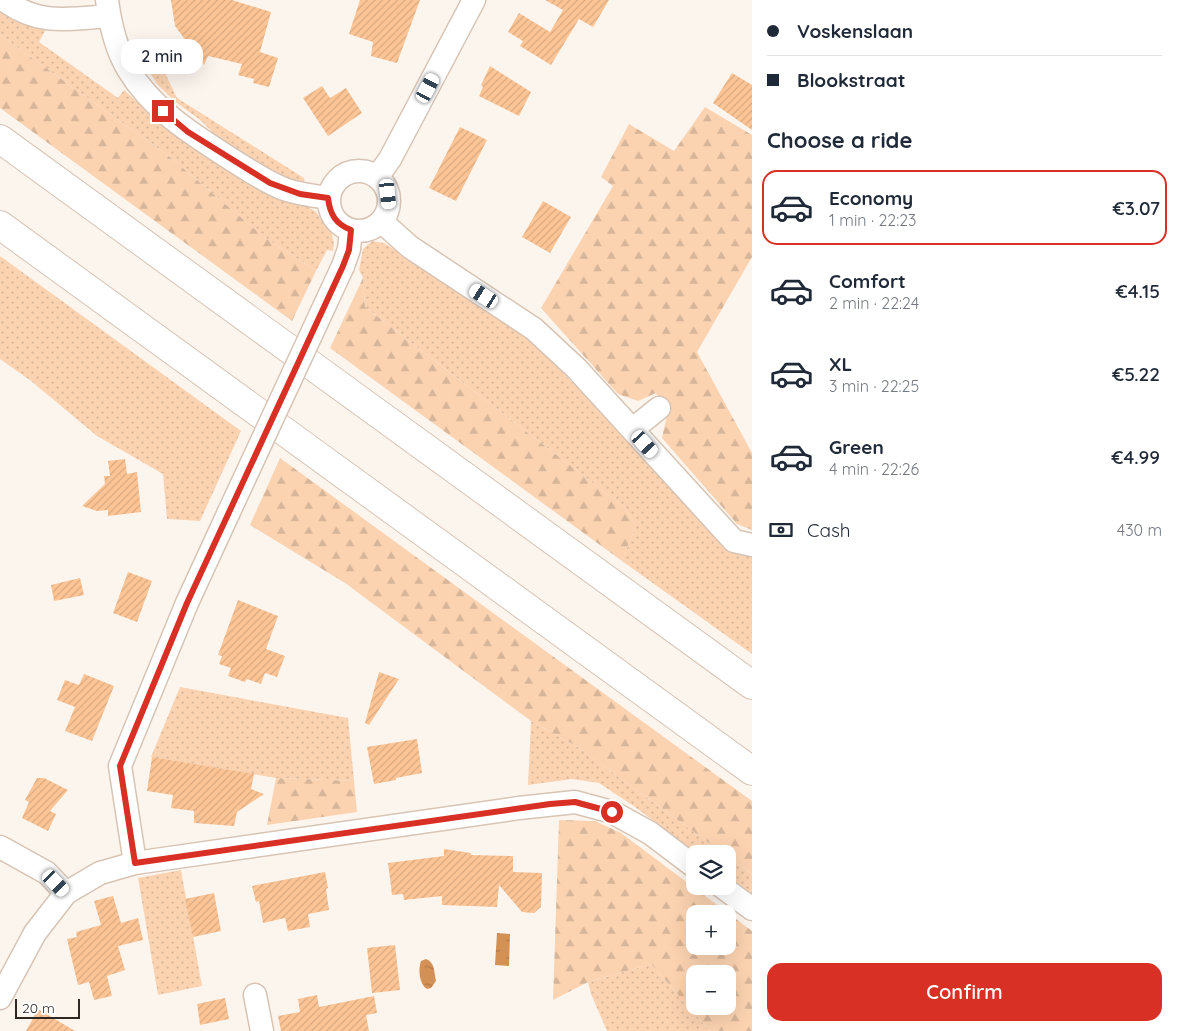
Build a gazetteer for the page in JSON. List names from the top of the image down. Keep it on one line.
{"scale_bar":"20 m","page":{"banner":["Voskenslaan","Blookstraat"],"bubble":"2 min","heading":"Choose a ride","list":[{"name":"Economy","note":"1 min · 22:23","value":"€3.07"},{"name":"Comfort","note":"2 min · 22:24","value":"€4.15"},{"name":"XL","note":"3 min · 22:25","value":"€5.22"},{"name":"Green","note":"4 min · 22:26","value":"€4.99"}],"pay":["Cash","430 m"],"map_buttons":["+","−"],"buttons":"Confirm","scale":"20 m"}}
